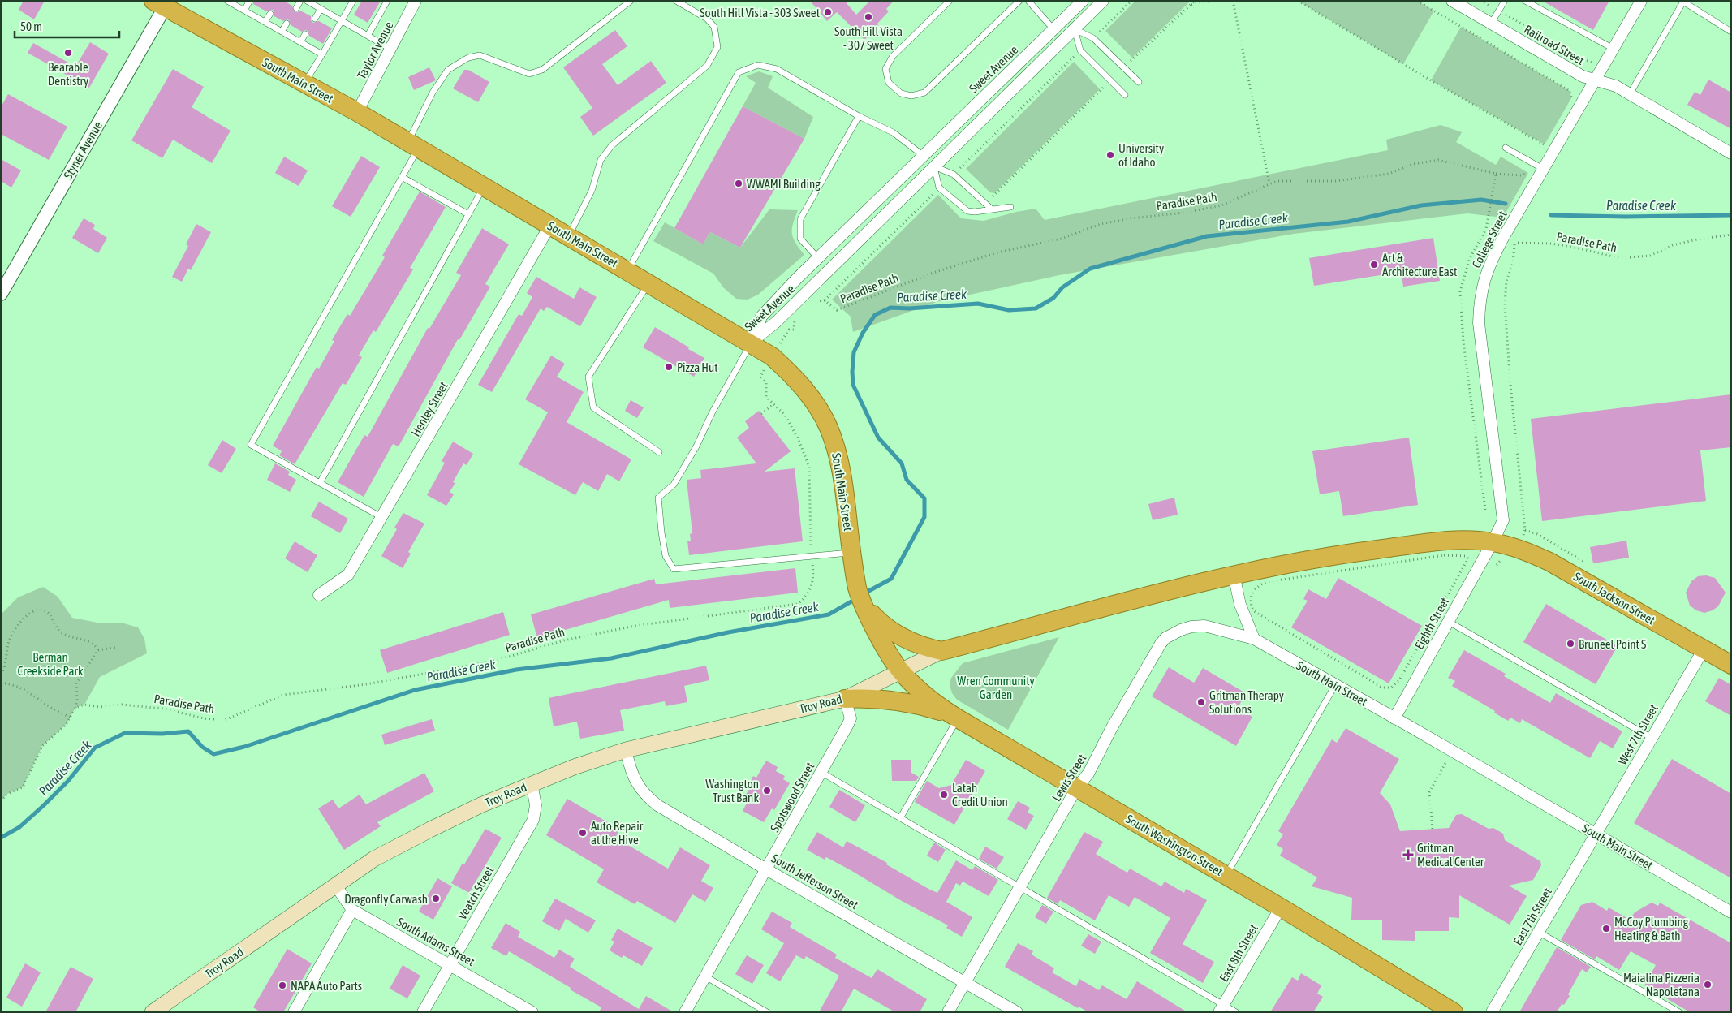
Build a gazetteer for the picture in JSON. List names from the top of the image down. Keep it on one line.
{"streets":{"highway":["South Main Street","South Jackson Street","South Washington Street"],"main road":["Troy Road"],"street":["Railroad Street","Taylor Avenue","Sweet Avenue","Styner Avenue","College Street","Henley Street","Eighth Street","West 7th Street","Lewis Street","Spotswood Street","South Jefferson Street","Veatch Street","East 7th Street","South Adams Street","East 8th Street"],"path":["Paradise Path"]},"crossings":[["Railroad Street","College Street"],["Taylor Avenue","South Main Street"],["Sweet Avenue","South Main Street"],["South Main Street","Styner Avenue"],["South Main Street","Paradise Path"],["South Main Street","Henley Street"],["South Main Street","Eighth Street"],["South Main Street","Troy Road"],["South Main Street","West 7th Street"],["South Main Street","Lewis Street"],["South Main Street","South Washington Street"],["South Main Street","East 7th Street"],["College Street","South Jackson Street"],["College Street","Eighth Street"],["South Jackson Street","Eighth Street"],["South Jackson Street","West 7th Street"],["Troy Road","Spotswood Street"],["Troy Road","South Washington Street"],["Troy Road","South Jefferson Street"],["Troy Road","Veatch Street"],["Troy Road","South Adams Street"],["West 7th Street","East 7th Street"],["Lewis Street","South Washington Street"],["Lewis Street","South Jefferson Street"],["Spotswood Street","South Jefferson Street"],["South Washington Street","East 8th Street"],["Veatch Street","South Adams Street"]],"water":["Paradise Creek"],"parks":["Berman Creekside Park","Wren Community Garden"],"places":{"other":["South Hill Vista - 303 Sweet","South Hill Vista - 307 Sweet","Bearable Dentistry","University of Idaho","WWAMI Building","Art & Architecture East","Pizza Hut","Bruneel Point S","Gritman Therapy Solutions","Washington Trust Bank","Latah Credit Union","Auto Repair at the Hive","Dragonfly Carwash","McCoy Plumbing Heating & Bath","Maialina Pizzeria Napoletana","NAPA Auto Parts"],"health":["Gritman Medical Center"]},"scale_bar":"50 m"}
